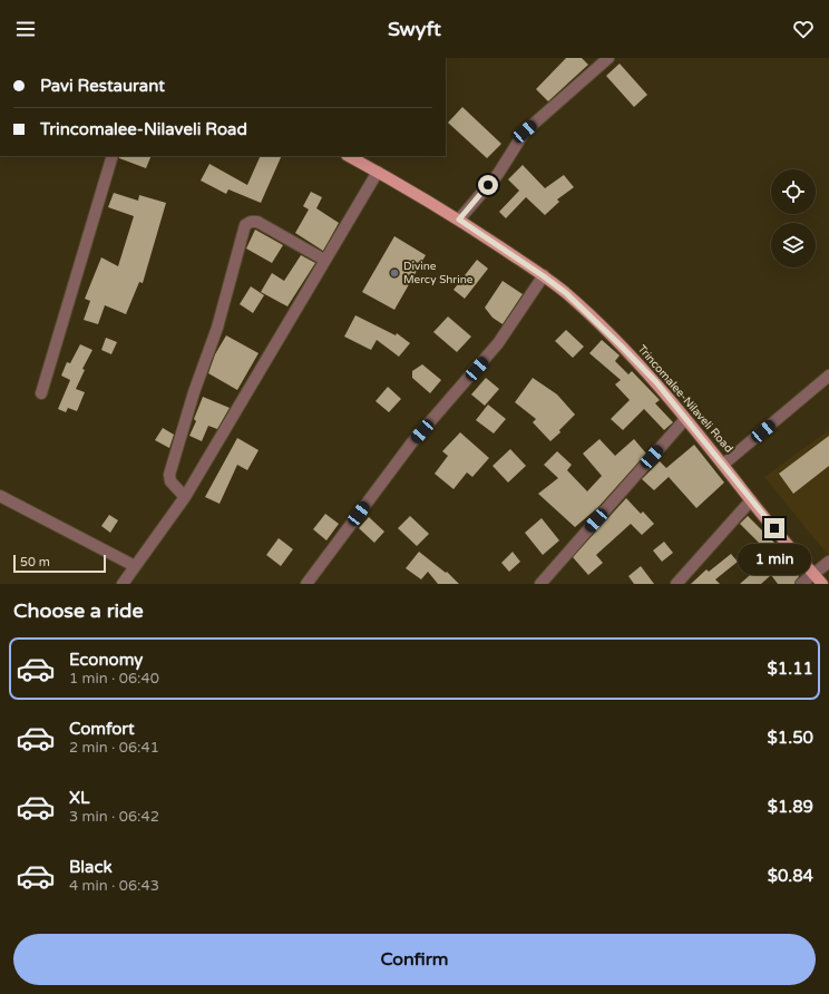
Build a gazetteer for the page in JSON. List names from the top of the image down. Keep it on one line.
{"streets":{"main road":["Trincomalee-Nilaveli Road"]},"places":["Divine Mercy Shrine"],"scale_bar":"50 m","page":{"header":"Swyft","banner":["Pavi Restaurant","Trincomalee-Nilaveli Road"],"bubble":"1 min","scale":"50 m","heading":"Choose a ride","list":[{"name":"Economy","note":"1 min · 06:40","value":"$1.11"},{"name":"Comfort","note":"2 min · 06:41","value":"$1.50"},{"name":"XL","note":"3 min · 06:42","value":"$1.89"},{"name":"Black","note":"4 min · 06:43","value":"$0.84"}],"buttons":"Confirm"}}
